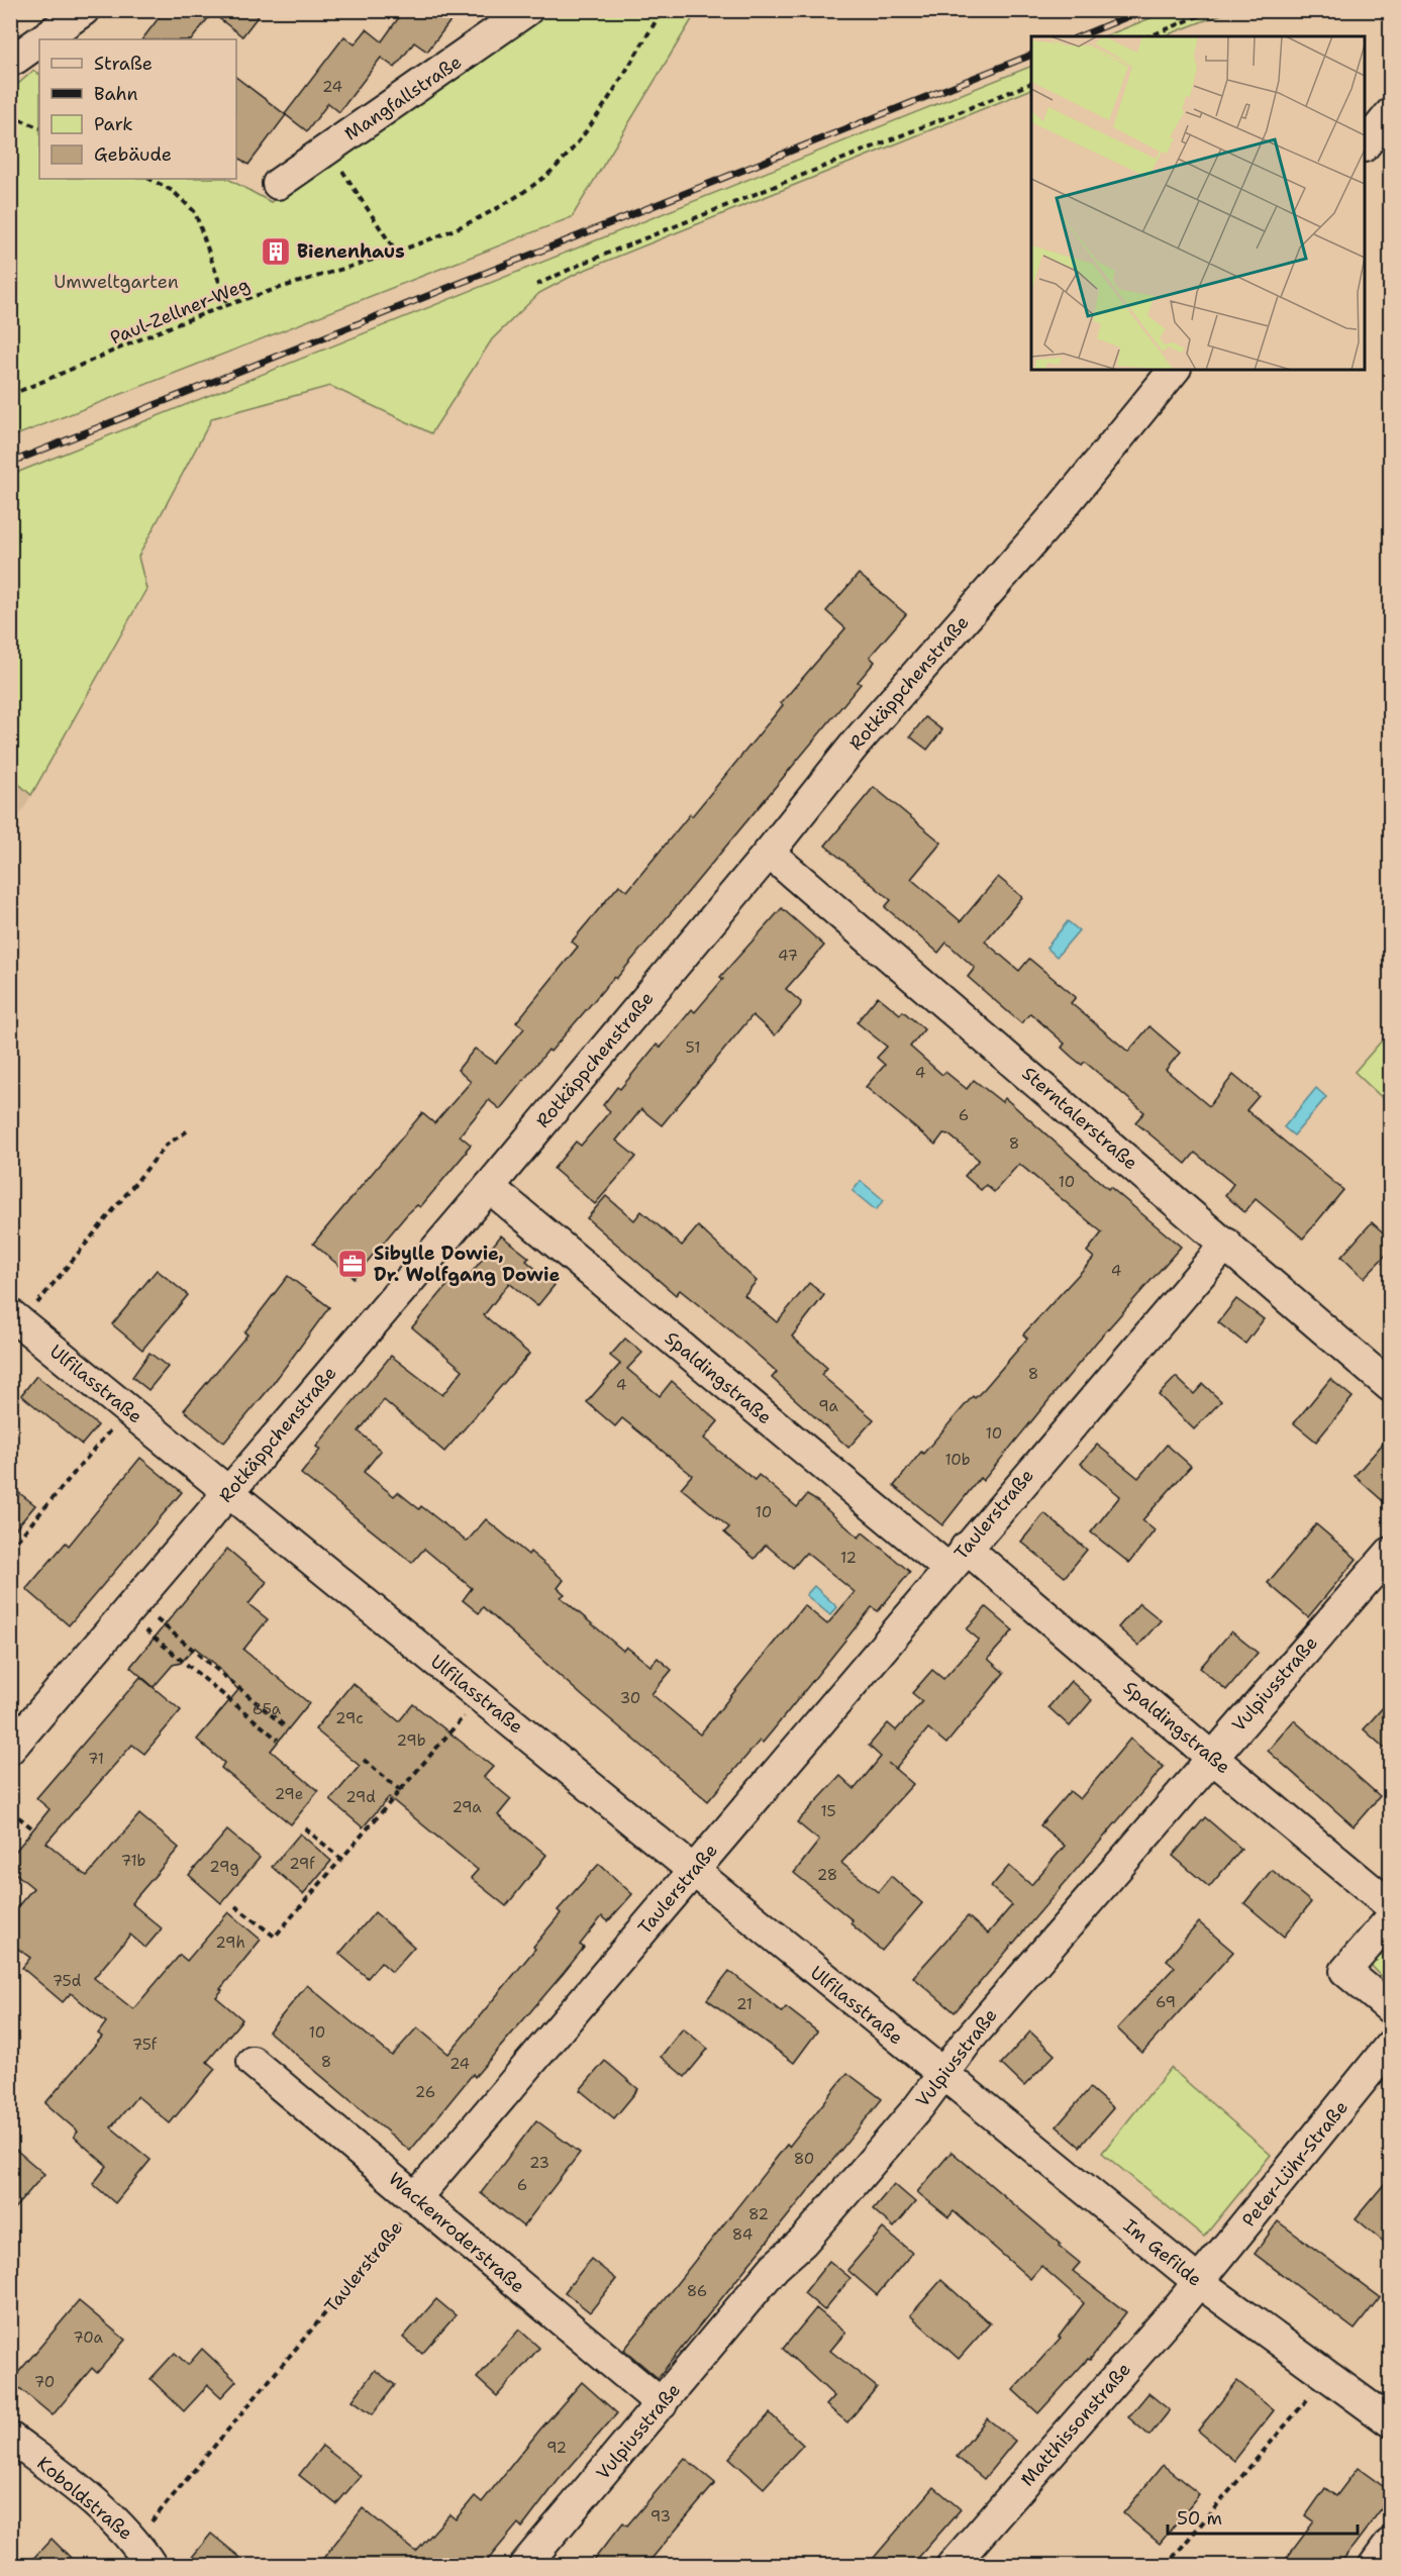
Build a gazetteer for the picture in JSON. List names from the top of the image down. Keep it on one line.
{"streets":{"street":["Mangfallstraße","Rotkäppchenstraße","Sterntalerstraße","Spaldingstraße","Ulfilasstraße","Taulerstraße","Vulpiusstraße","Peter-Lühr-Straße","Wackenroderstraße","Im Gefilde","Matthissonstraße","Koboldstraße"],"path":["Paul-Zellner-Weg"]},"crossings":[["Rotkäppchenstraße","Sterntalerstraße"],["Rotkäppchenstraße","Spaldingstraße"],["Rotkäppchenstraße","Ulfilasstraße"],["Sterntalerstraße","Taulerstraße"],["Spaldingstraße","Taulerstraße"],["Spaldingstraße","Vulpiusstraße"],["Ulfilasstraße","Taulerstraße"],["Ulfilasstraße","Vulpiusstraße"],["Ulfilasstraße","Im Gefilde"],["Taulerstraße","Wackenroderstraße"],["Taulerstraße","Koboldstraße"],["Vulpiusstraße","Wackenroderstraße"],["Vulpiusstraße","Im Gefilde"],["Peter-Lühr-Straße","Im Gefilde"],["Peter-Lühr-Straße","Matthissonstraße"],["Im Gefilde","Matthissonstraße"]],"parks":["Umweltgarten"],"places":{"building":["Bienenhaus"],"office":["Sibylle Dowie, Dr. Wolfgang Dowie"]},"house_numbers":["24","47","51","4","6","8","10","4","8","4","9a","10","10b","10","12","30","65a","29c","29b","71","29e","29d","29a","15","71b","29f","29g","28","29h","75d","69","21","10","75f","8","24","26","80","23","6","82","84","86","70a","70","92","93"],"legend":["Straße","Bahn","Park","Gebäude"],"scale_bar":"50 m"}
